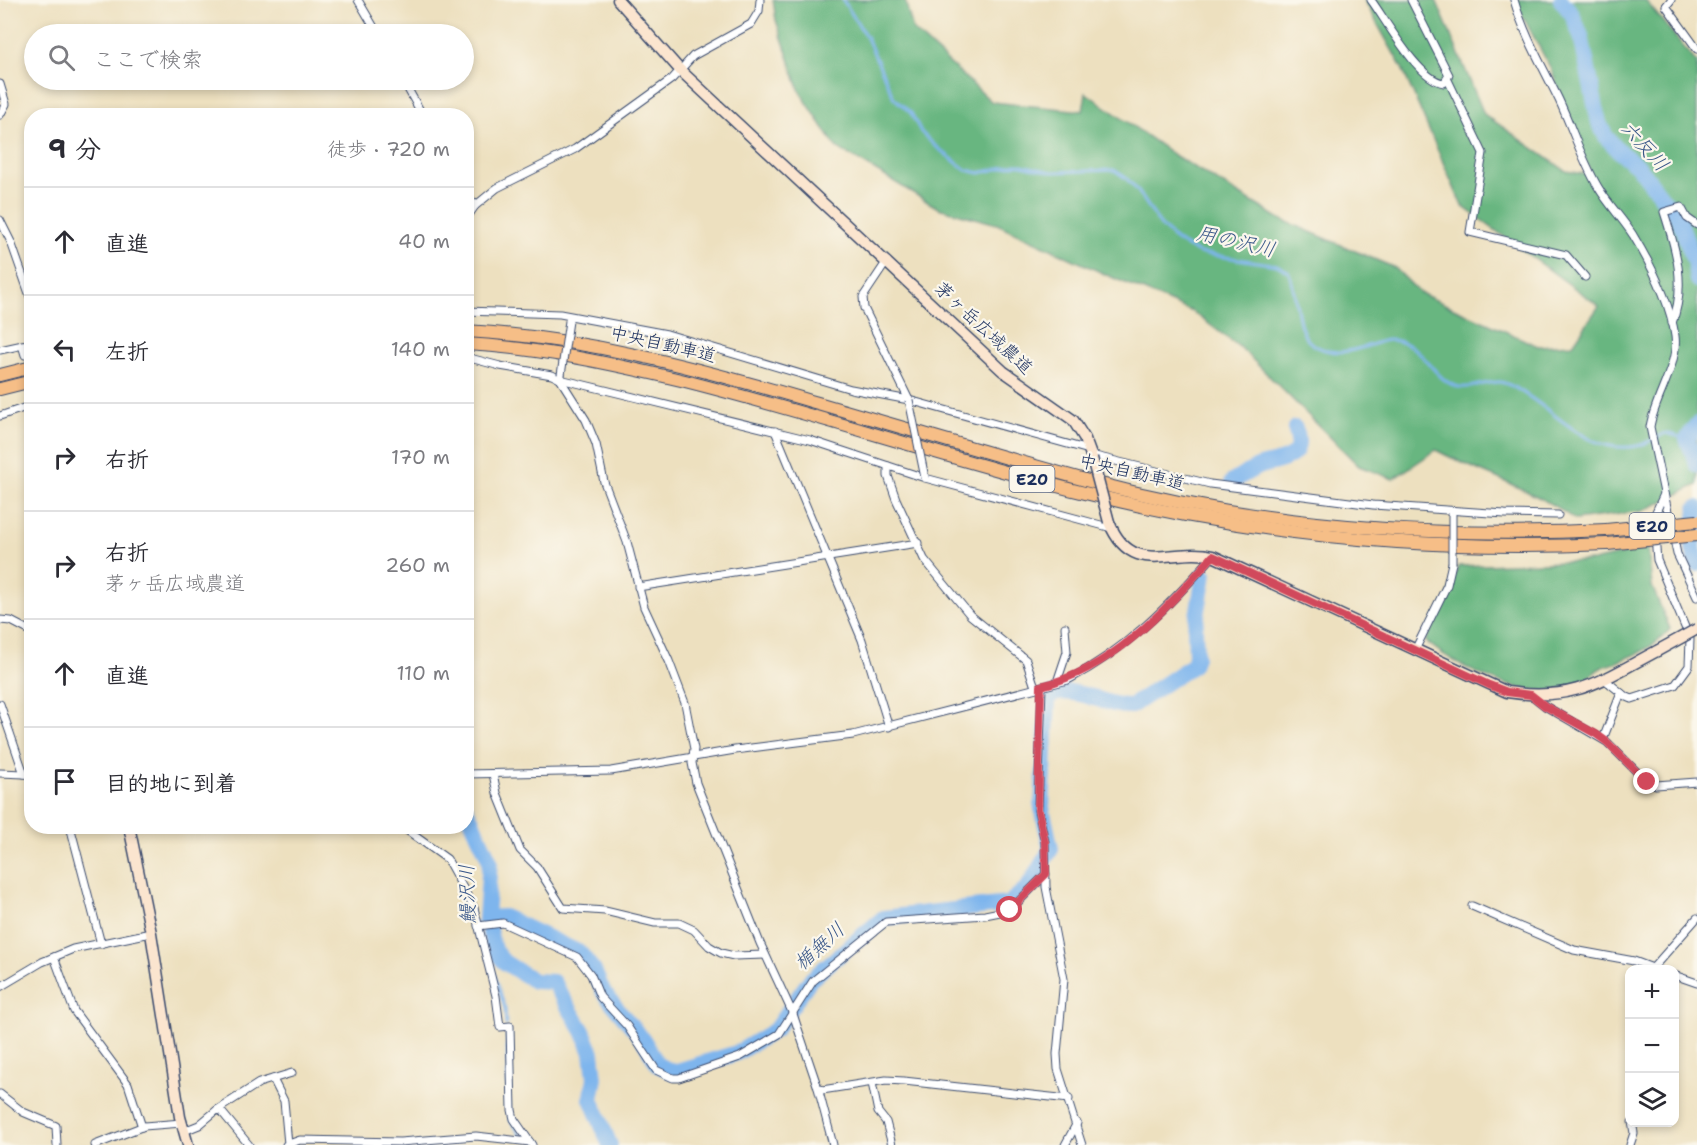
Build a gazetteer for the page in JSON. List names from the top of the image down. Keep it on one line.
{"streets":{"highway":["中央自動車道","E20"],"street":["茅ヶ岳広域農道"]},"water":["六反川","用の沢川","鰻沢川","楯無川"],"page":{"search":"ここで検索","heading":["9 分","徒歩 · 720 m"],"list":[["直進","40 m"],["左折","140 m"],["右折","170 m"],["右折","茅ヶ岳広域農道","260 m"],["直進","110 m"],"目的地に到着"],"map_buttons":["+","−"]}}
